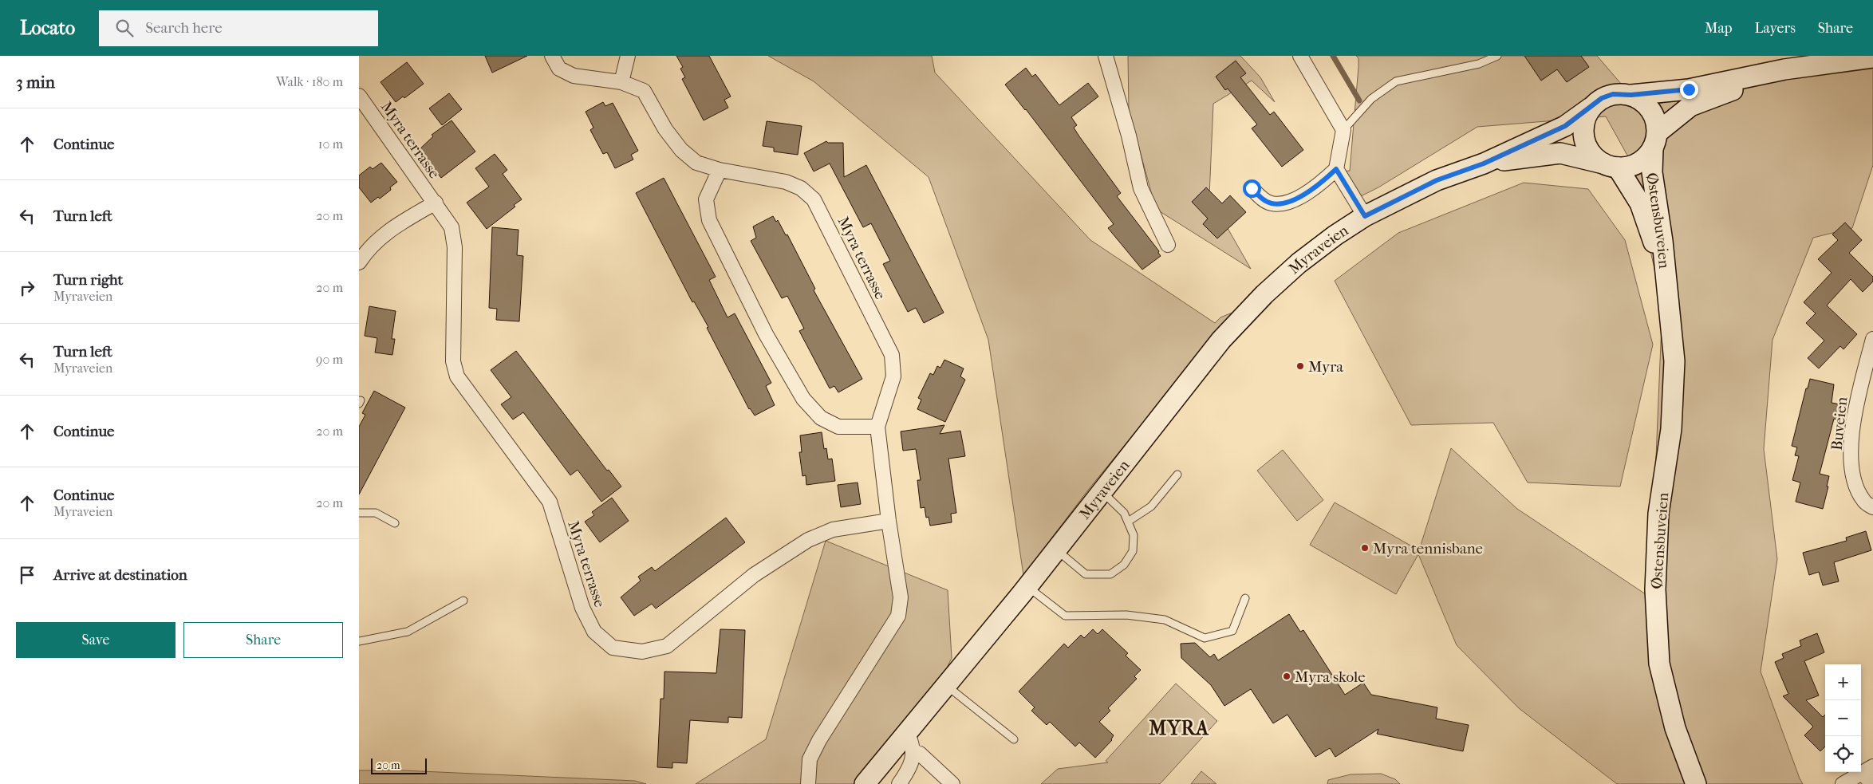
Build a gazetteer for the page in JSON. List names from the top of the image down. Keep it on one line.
{"streets":{"main road":["Østensbuveien","Myraveien"],"street":["Myra terrasse","Buveien"]},"crossings":[["Østensbuveien","Myraveien"]],"districts":["MYRA"],"places":["Myra","Myra tennisbane","Myra skole"],"scale_bar":"20 m","page":{"header":"Locato","search":"Search here","nav":["Map","Layers","Share"],"heading":["3 min","Walk · 180 m"],"list":[["Continue","10 m"],["Turn left","20 m"],["Turn right","Myraveien","20 m"],["Turn left","Myraveien","90 m"],["Continue","20 m"],["Continue","Myraveien","20 m"],"Arrive at destination"],"buttons":["Save","Share"],"map_buttons":["+","−"],"scale":"20 m"}}
